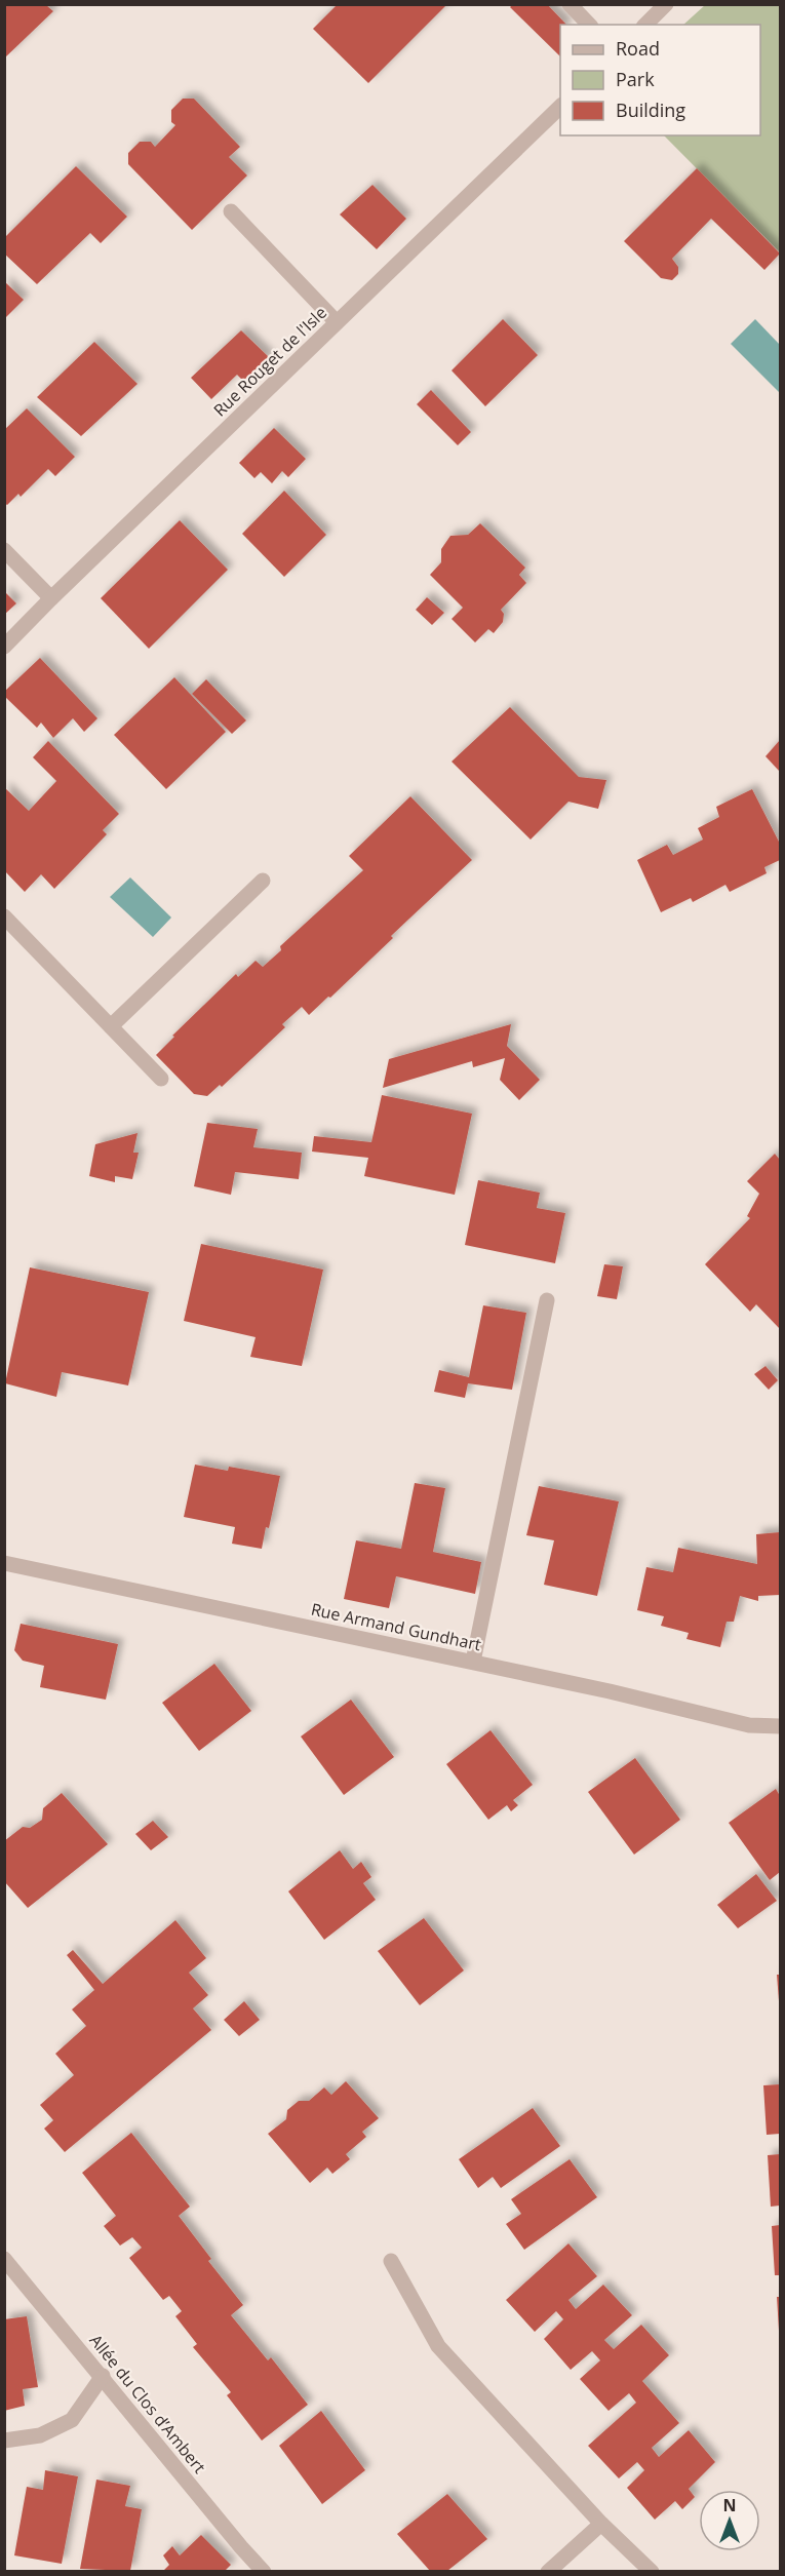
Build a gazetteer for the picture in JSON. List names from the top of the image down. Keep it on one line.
{"streets":{"street":["Rue Rouget de l'Isle","Rue Armand Gundhart","Allée du Clos d’Ambert"]},"legend":["Road","Park","Building"],"north":"top"}
